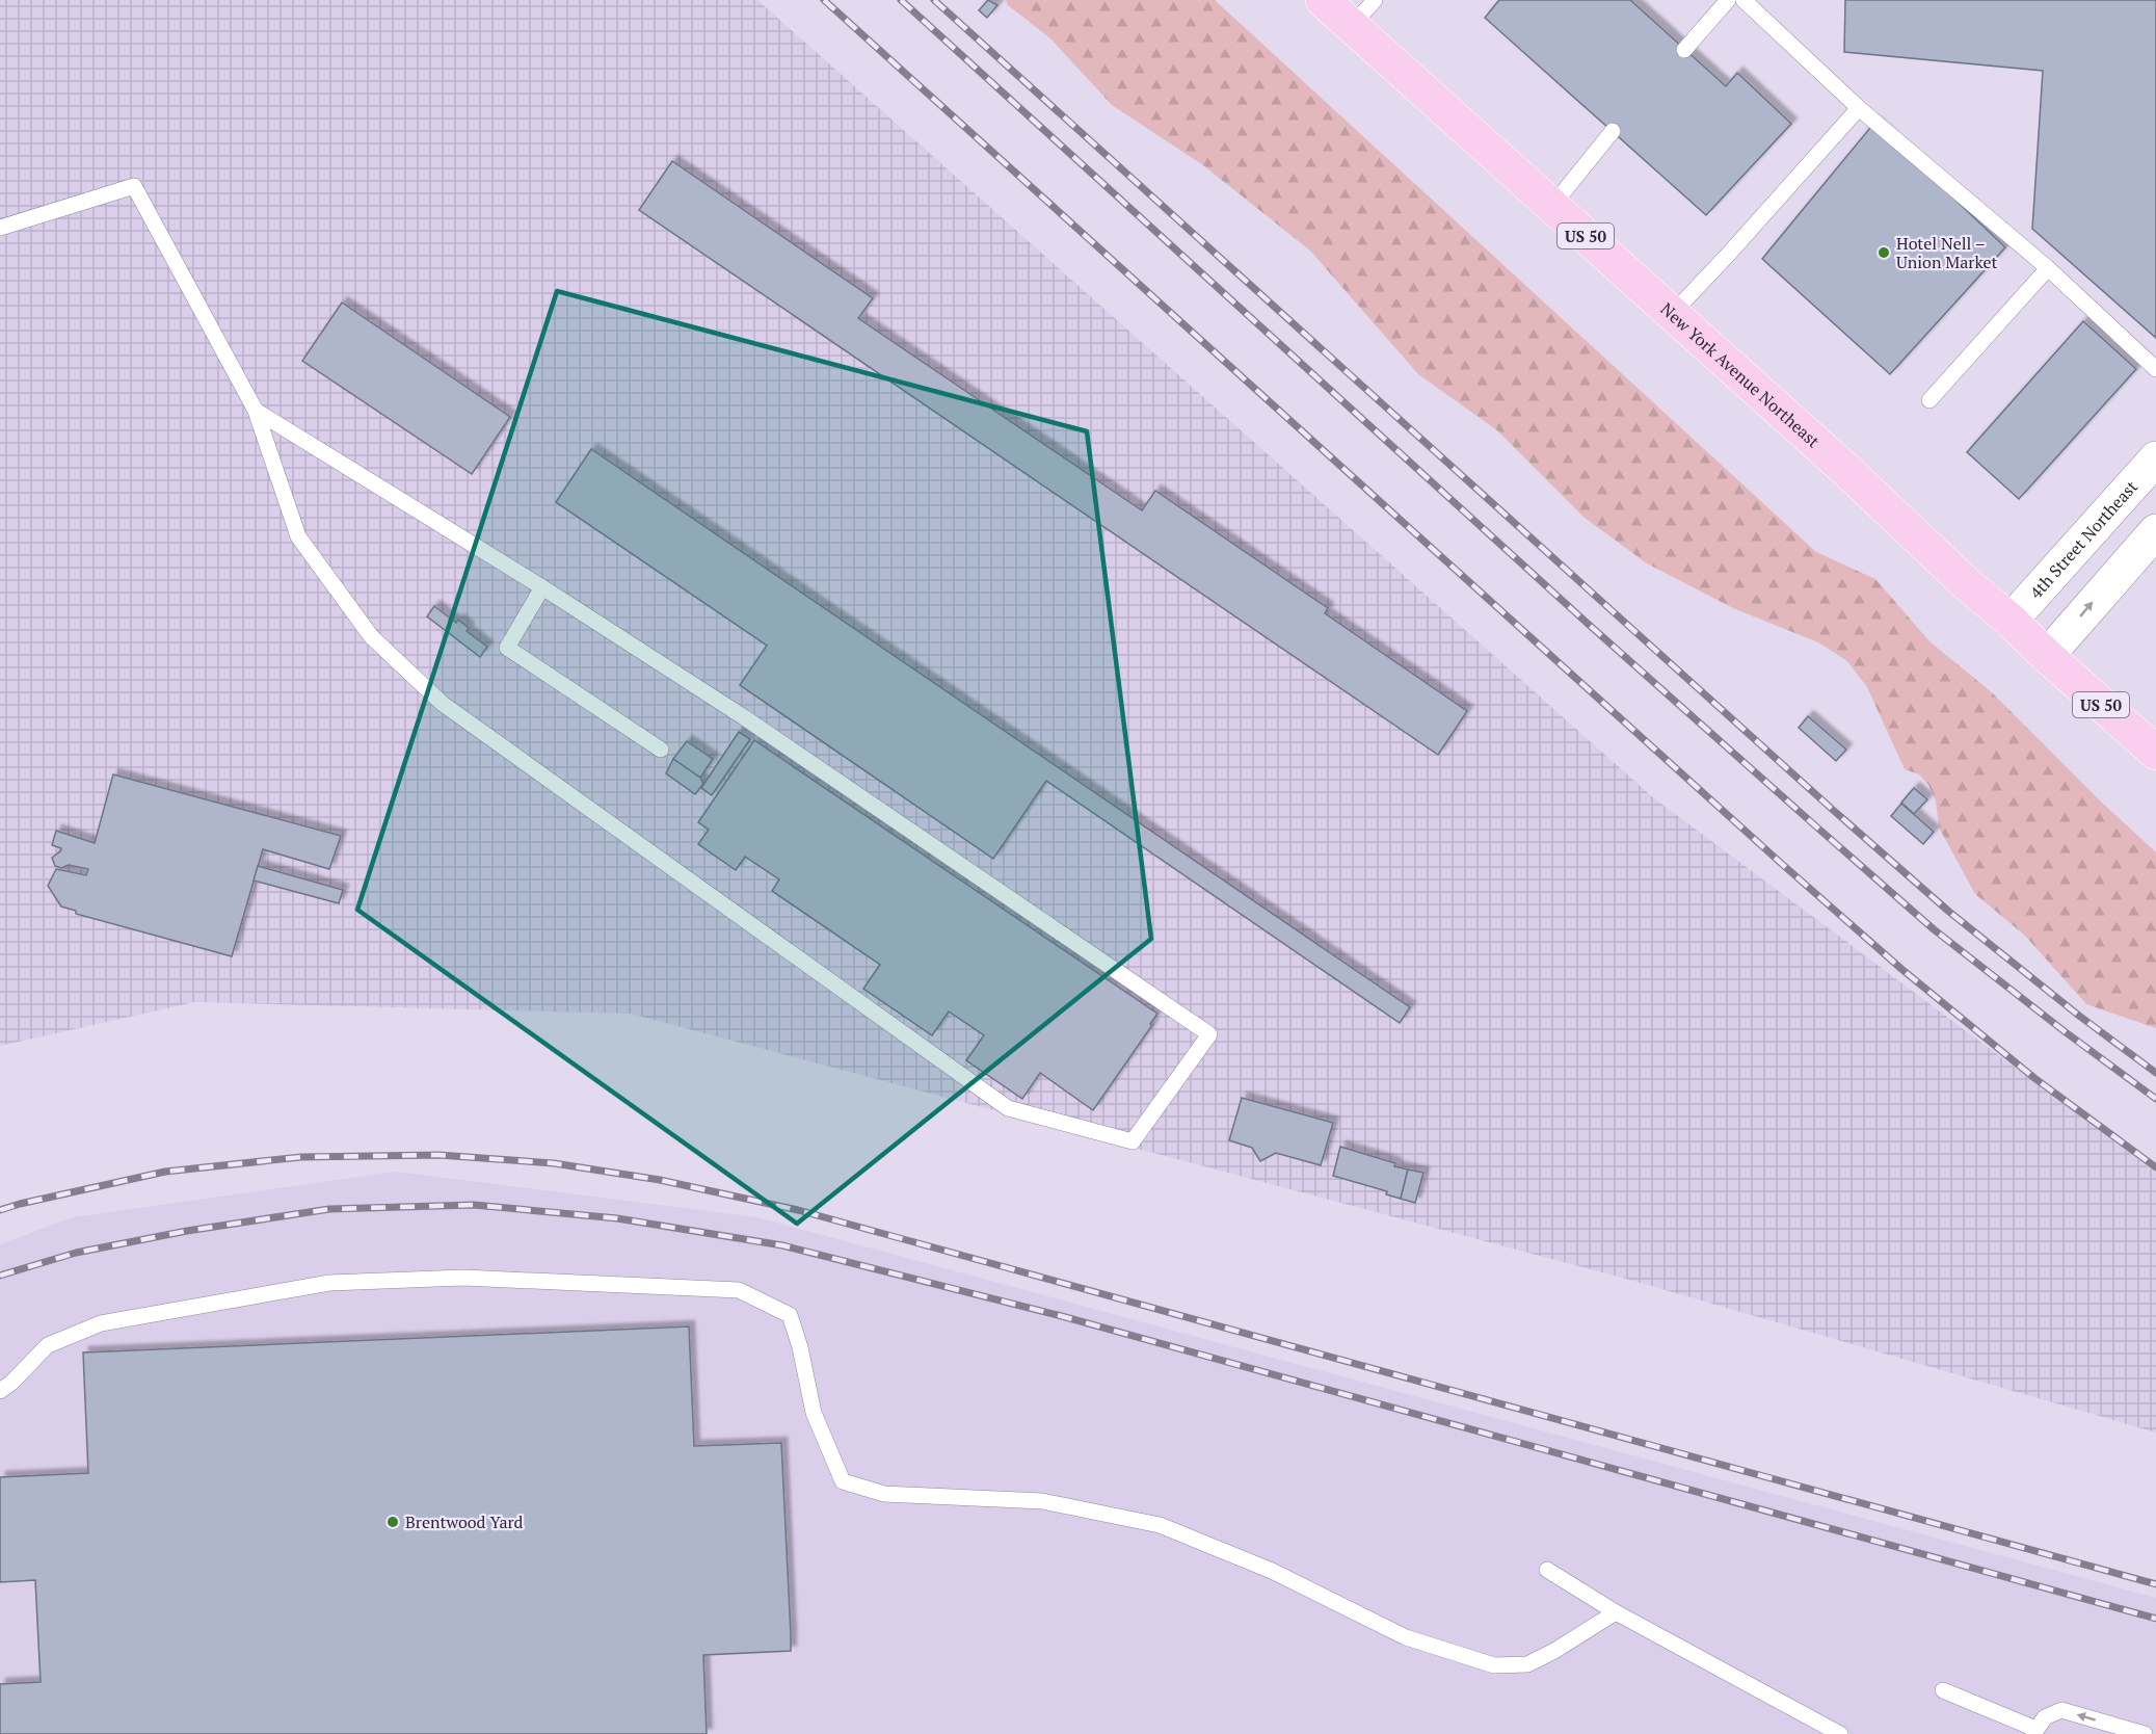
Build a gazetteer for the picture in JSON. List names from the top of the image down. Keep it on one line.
{"streets":{"highway":["US 50","New York Avenue Northeast"],"street":["4th Street Northeast"]},"crossings":[["New York Avenue Northeast","4th Street Northeast"]],"places":["Hotel Nell – Union Market","Brentwood Yard"]}
